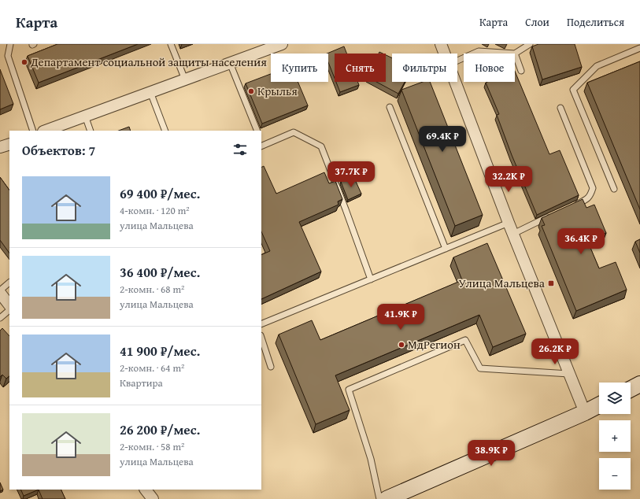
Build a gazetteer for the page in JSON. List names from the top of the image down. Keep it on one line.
{"places":{"other":["Департамент социальной защиты населения","Крылья","МдРегион"],"transit":["Улица Мальцева"]},"page":{"header":"Карта","nav":["Карта","Слои","Поделиться"],"chip":["Купить","Снять","Фильтры","Новое"],"price":["69.4K ₽","37.7K ₽","32.2K ₽","36.4K ₽","41.9K ₽","26.2K ₽","38.9K ₽"],"heading":"Объектов: 7","list":[{"name":"69 400 ₽/мес.","note":"4-комн. · 120 m² · улица Мальцева"},{"name":"36 400 ₽/мес.","note":"2-комн. · 68 m² · улица Мальцева"},{"name":"41 900 ₽/мес.","note":"2-комн. · 64 m² · Квартира"},{"name":"26 200 ₽/мес.","note":"2-комн. · 58 m² · улица Мальцева"}],"map_buttons":["+","−"]}}
